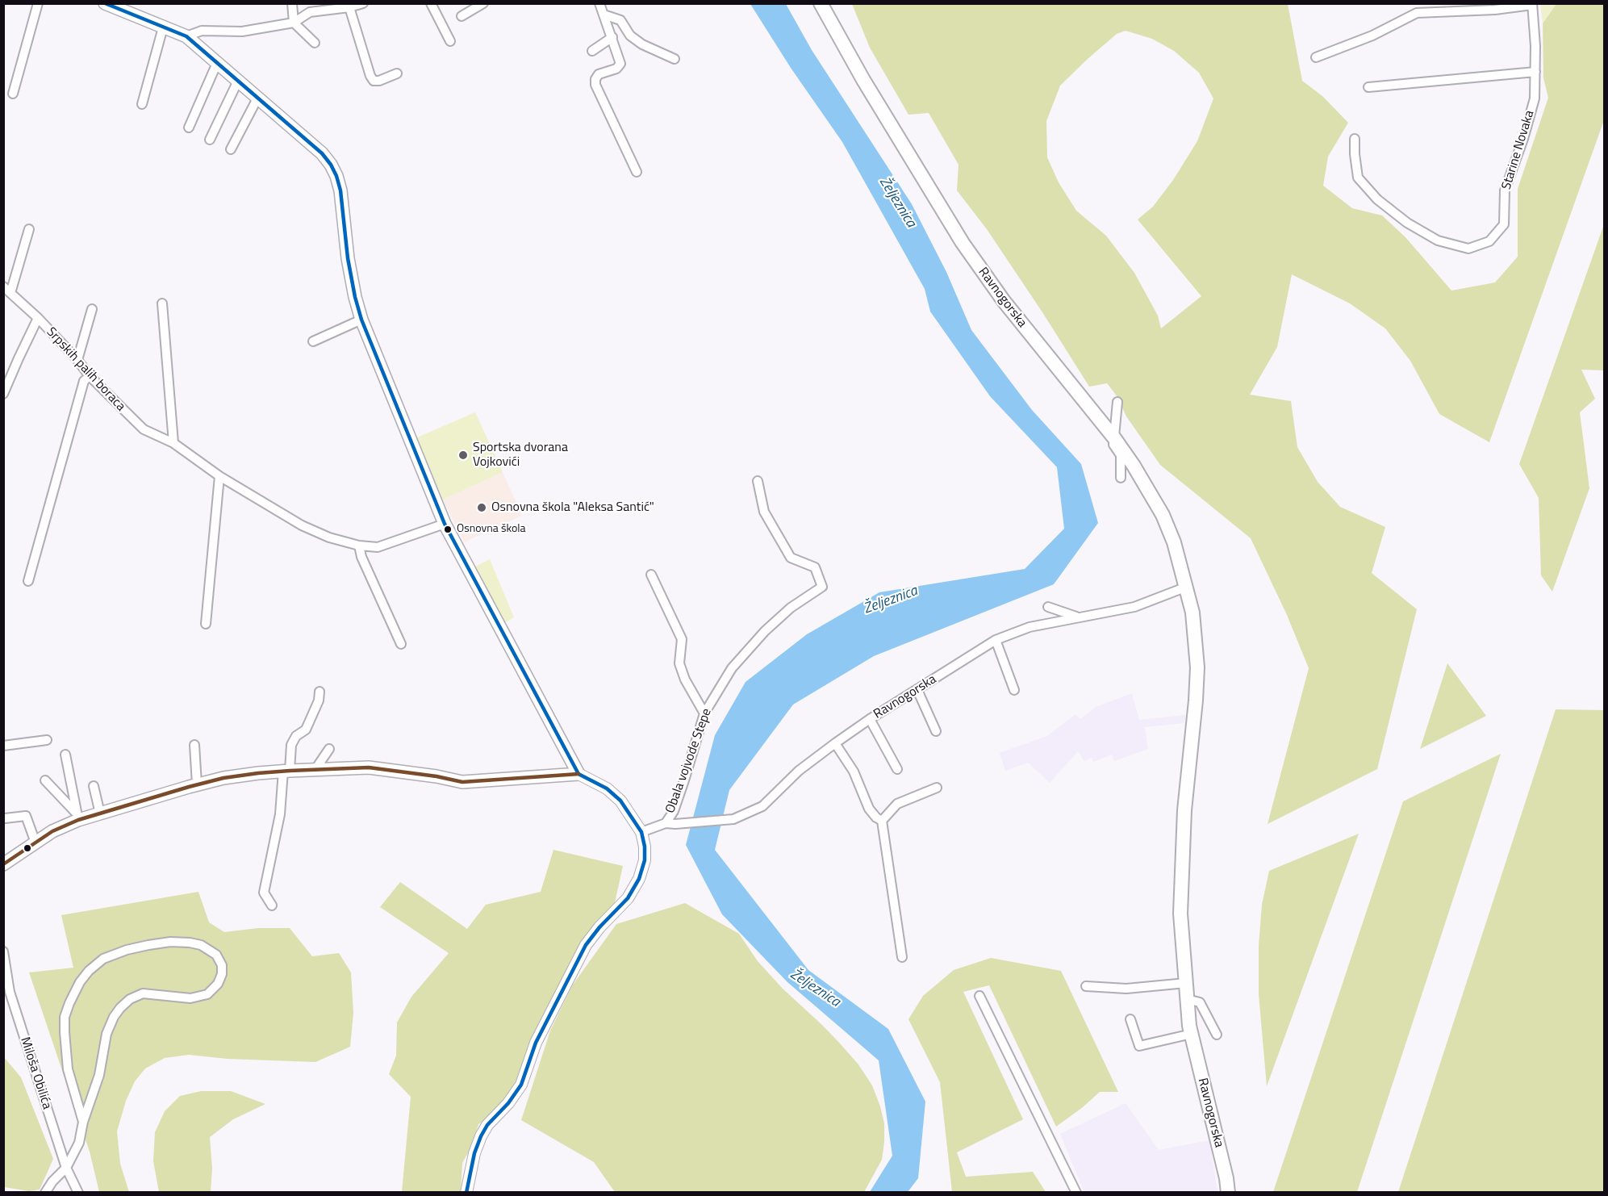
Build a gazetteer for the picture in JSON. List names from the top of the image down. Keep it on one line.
{"streets":{"main road":["Ravnogorska"],"street":["Starine Novaka","Srpskih palih boraca","Obala vojvode Stepe","Miloša Obilića"]},"crossings":[["Ravnogorska","Obala vojvode Stepe"]],"water":["Željeznica"],"places":["Sportska dvorana Vojkovići","Osnovna škola \"Aleksa Santić\"","Osnovna škola"]}
